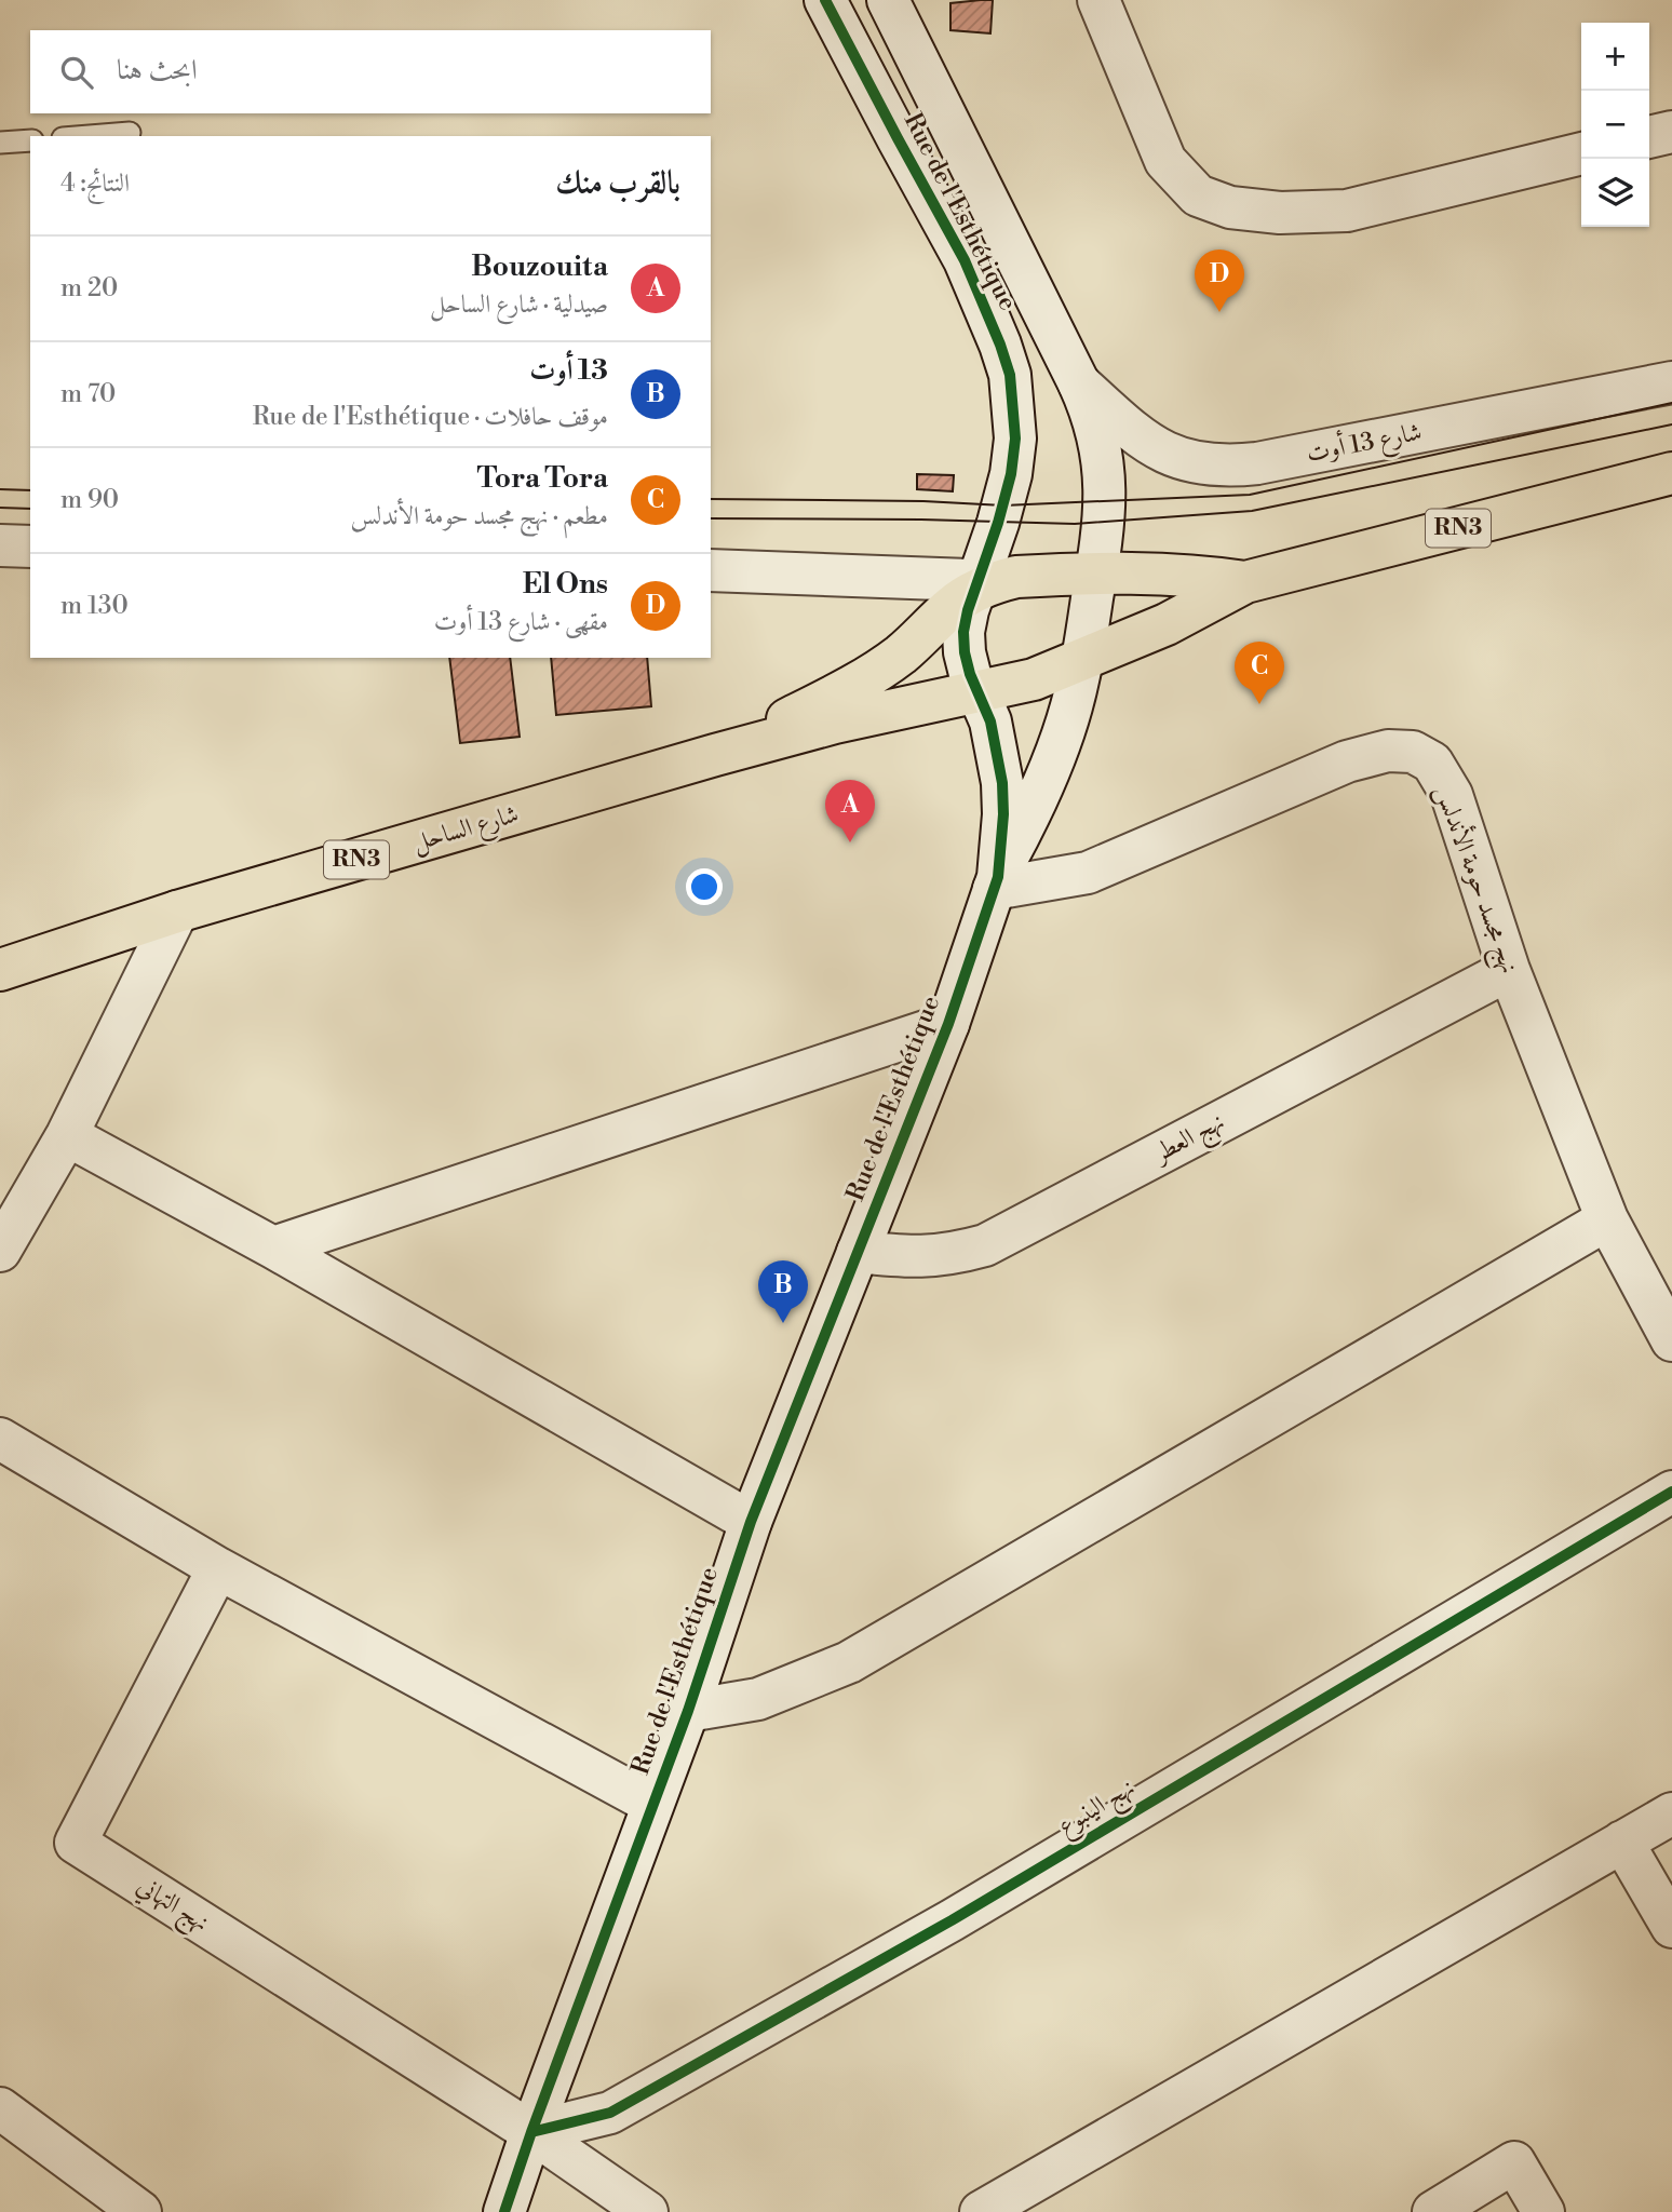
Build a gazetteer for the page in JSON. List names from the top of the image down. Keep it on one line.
{"streets":{"main road":["RN3","شارع الساحل"],"street":["Rue de l'Esthétique","شارع 13 أوت","نهج مجسد حومة الأندلس","نهج العطر","نهج الينبوع","نهج التهاني"]},"crossings":[["Rue de l'Esthétique","شارع 13 أوت"],["Rue de l'Esthétique","RN3"],["Rue de l'Esthétique","شارع الساحل"],["Rue de l'Esthétique","نهج مجسد حومة الأندلس"],["Rue de l'Esthétique","نهج العطر"],["Rue de l'Esthétique","نهج الينبوع"],["Rue de l'Esthétique","نهج التهاني"],["RN3","شارع الساحل"],["نهج مجسد حومة الأندلس","نهج العطر"],["نهج الينبوع","نهج التهاني"]],"page":{"map_buttons":["+","−"],"search":"ابحث هنا","heading":["بالقرب منك","النتائج: 4"],"list":[{"mark":"A","name":"Bouzouita","note":"صيدلية · شارع الساحل","value":"20 m"},{"mark":"B","name":"13 أوت","note":"موقف حافلات · Rue de l'Esthétique","value":"70 m"},{"mark":"C","name":"Tora Tora","note":"مطعم · نهج مجسد حومة الأندلس","value":"90 m"},{"mark":"D","name":"El Ons","note":"مقهى · شارع 13 أوت","value":"130 m"}],"pins":["D","C","A","B"]}}
